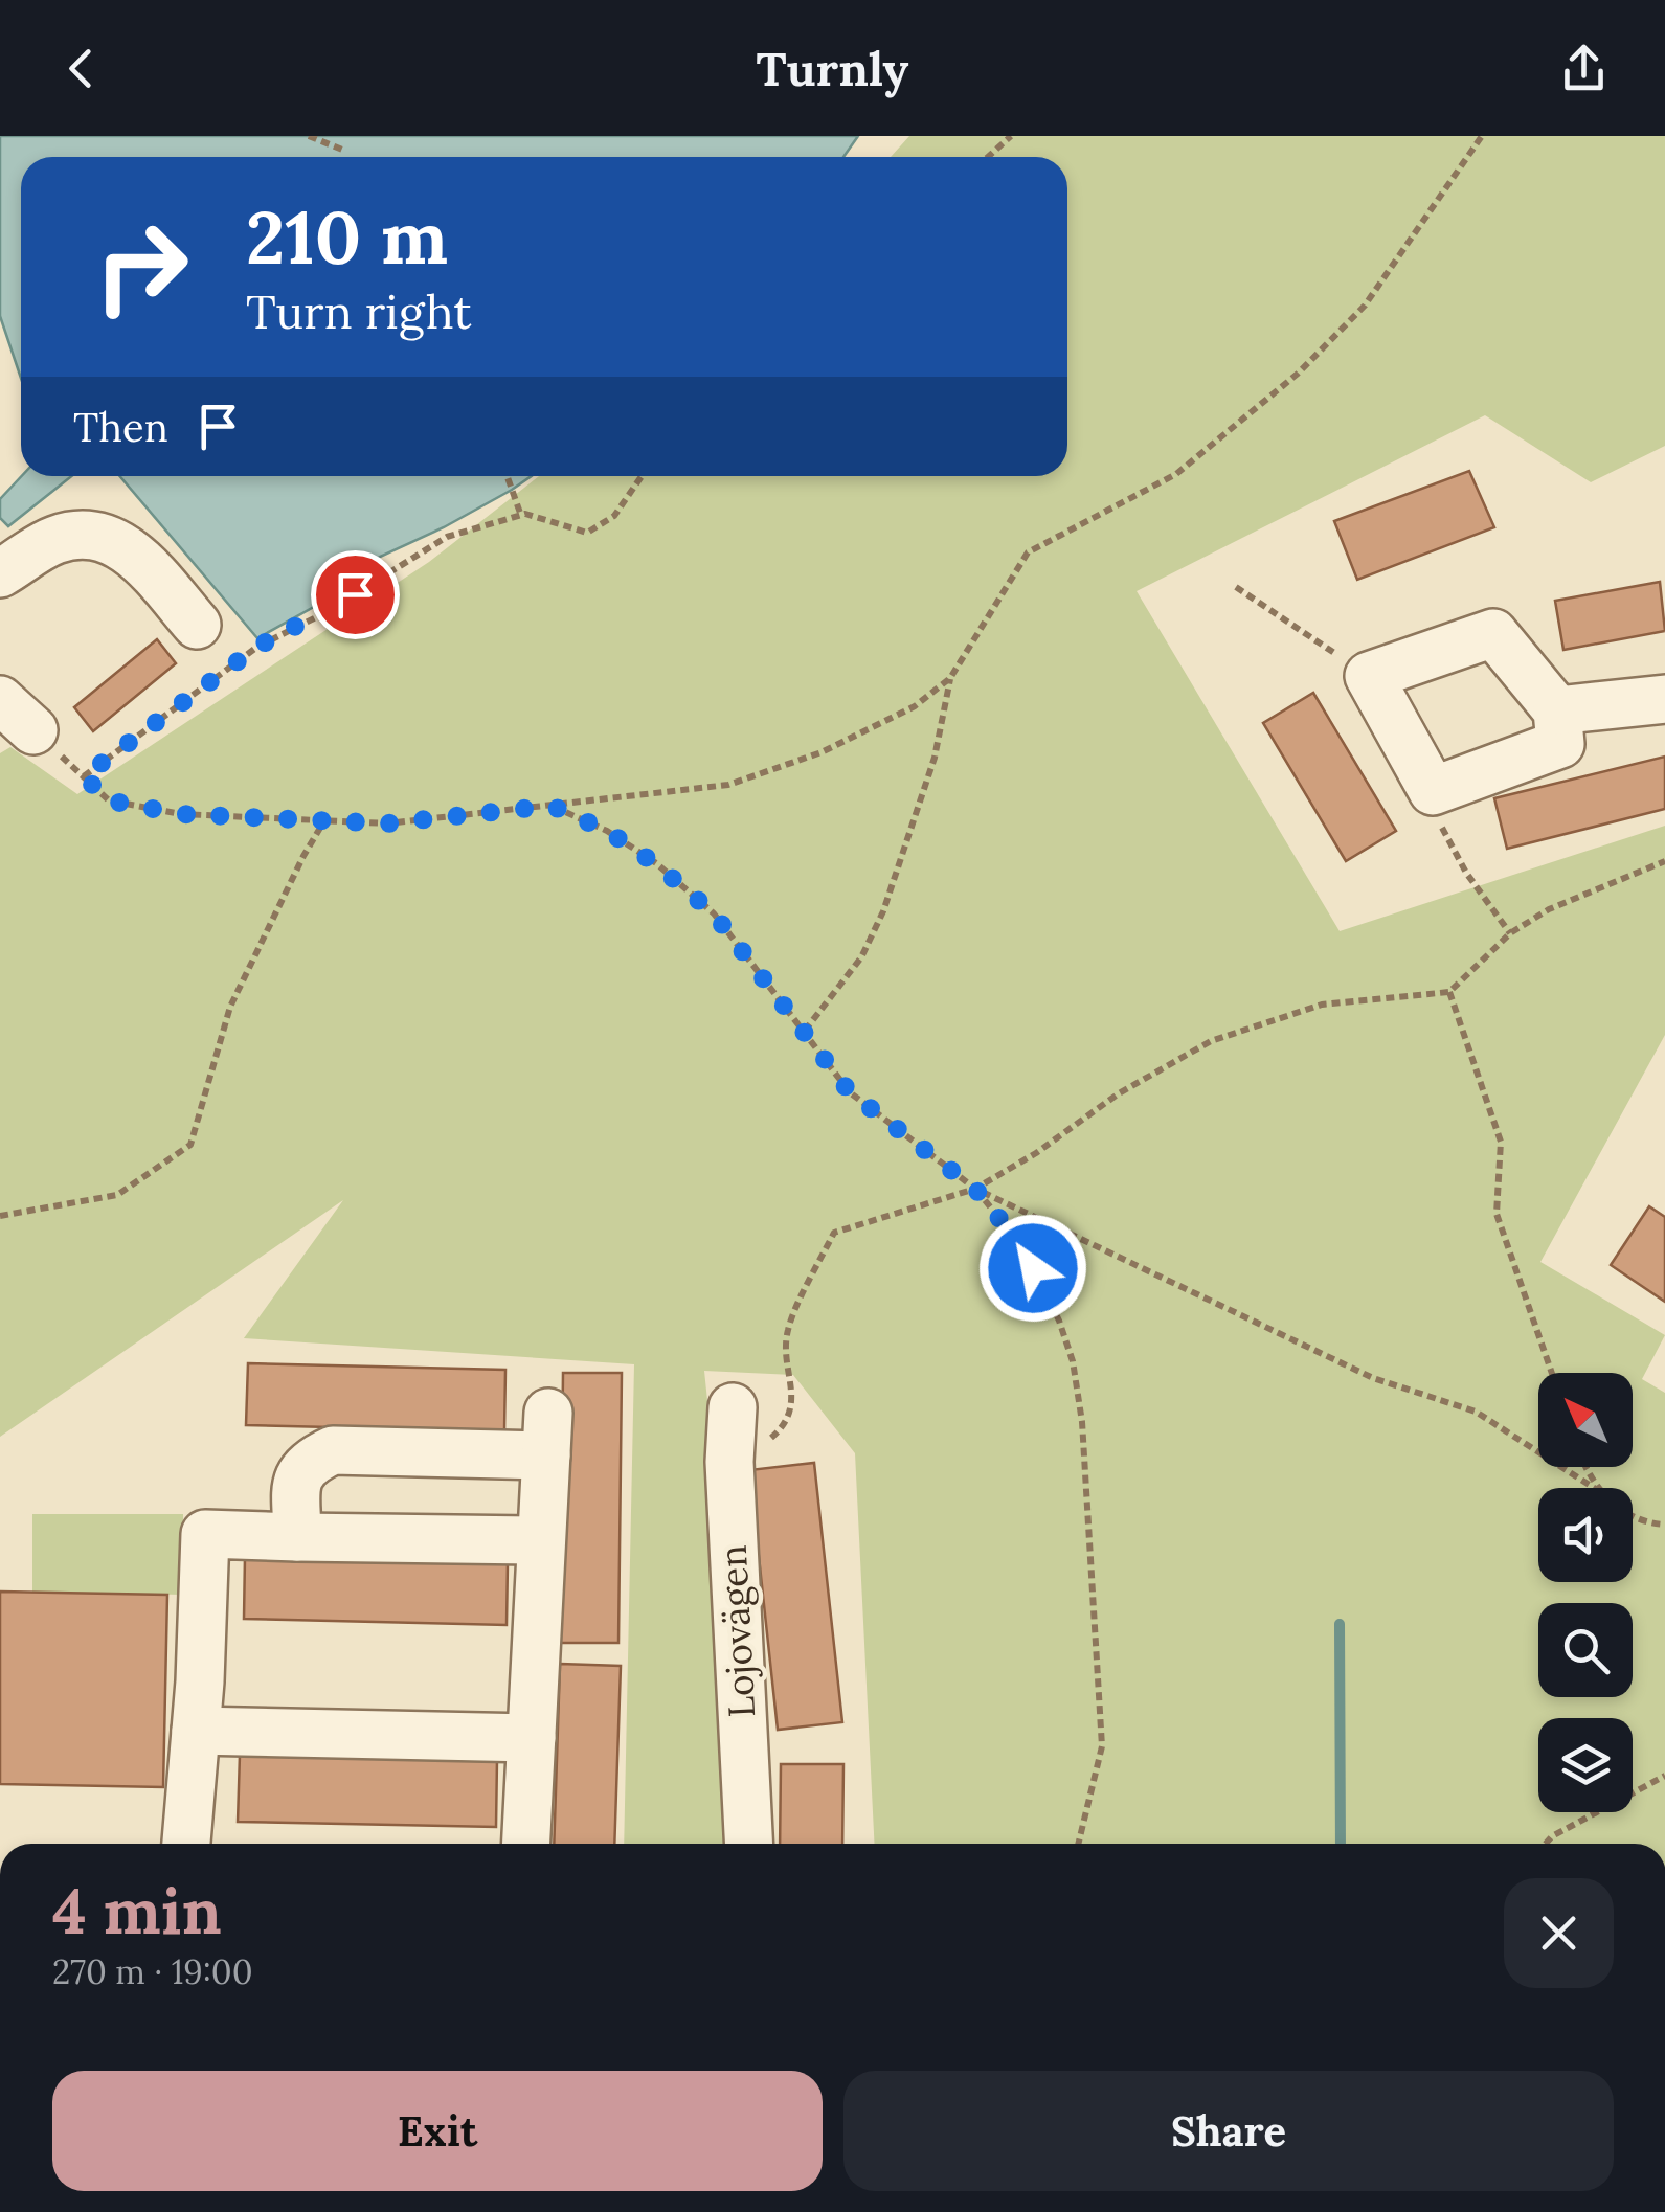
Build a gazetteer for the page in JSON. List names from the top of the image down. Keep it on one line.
{"streets":{"street":["Lojovägen"]},"north":"top left","page":{"header":"Turnly","turn":["210 m","Turn right"],"then":"Then","heading":["4 min","270 m · 19:00"],"buttons":["Exit","Share"]}}
